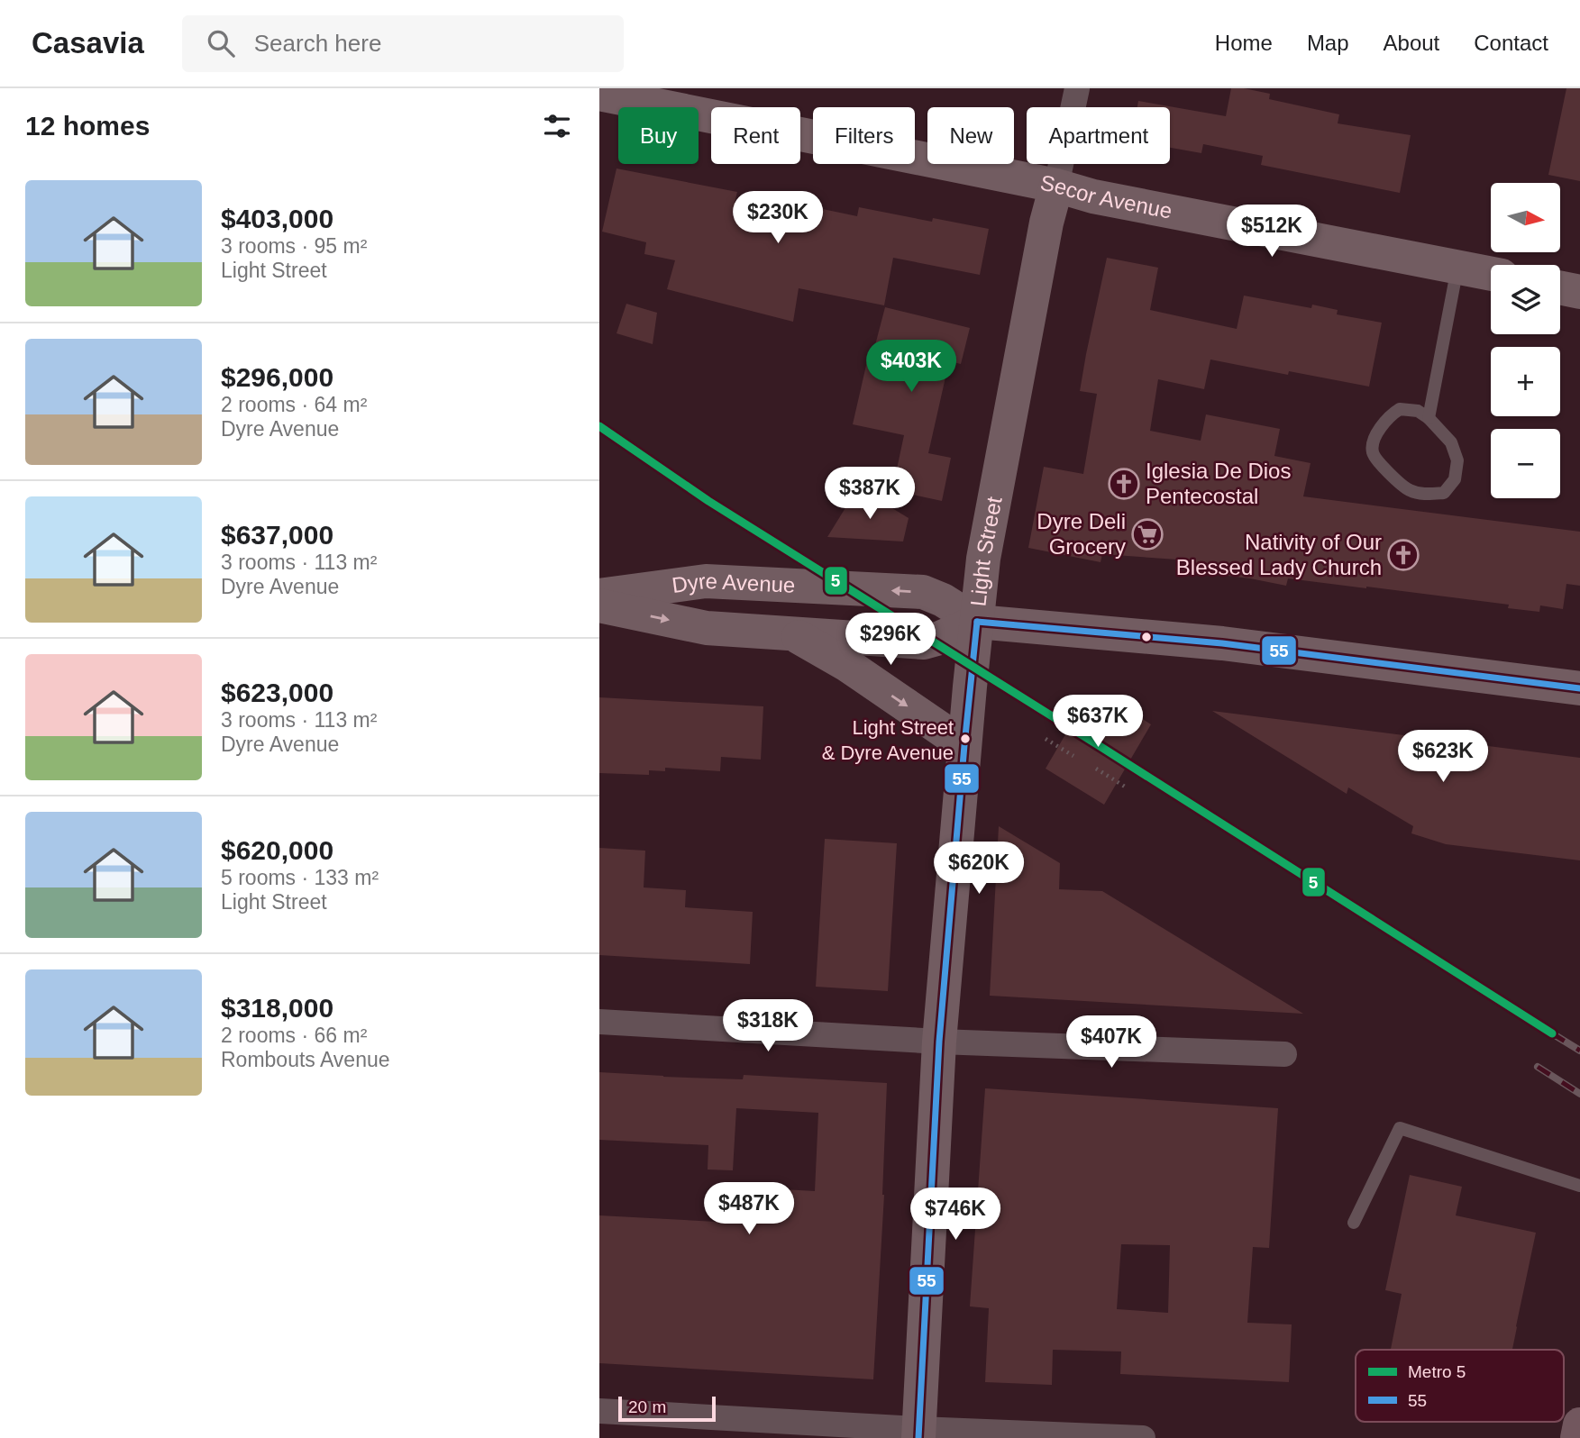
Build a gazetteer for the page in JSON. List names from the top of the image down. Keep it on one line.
{"streets":{"street":["Secor Avenue","Light Street","Dyre Avenue"]},"crossings":[["Secor Avenue","Light Street"],["Light Street","Dyre Avenue"]],"places":{"church":["Iglesia De Dios Pentecostal","Nativity of Our Blessed Lady Church"],"supermarket":["Dyre Deli Grocery"],"other":["Light Street & Dyre Avenue"]},"lines":["metro line 5","transit line 55"],"legend":["Metro 5","55"],"scale_bar":"20 m","north":"right","page":{"header":"Casavia","search":"Search here","nav":["Home","Map","About","Contact"],"heading":"12 homes","chip":["Buy","Rent","Filters","New","Apartment"],"list":[{"name":"$403,000","note":"3 rooms · 95 m² · Light Street"},{"name":"$296,000","note":"2 rooms · 64 m² · Dyre Avenue"},{"name":"$637,000","note":"3 rooms · 113 m² · Dyre Avenue"},{"name":"$623,000","note":"3 rooms · 113 m² · Dyre Avenue"},{"name":"$620,000","note":"5 rooms · 133 m² · Light Street"},{"name":"$318,000","note":"2 rooms · 66 m² · Rombouts Avenue"}],"map_buttons":["+","−"],"price":["$230K","$512K","$403K","$387K","$296K","$637K","$623K","$620K","$318K","$407K","$487K","$746K"],"scale":"20 m"}}
